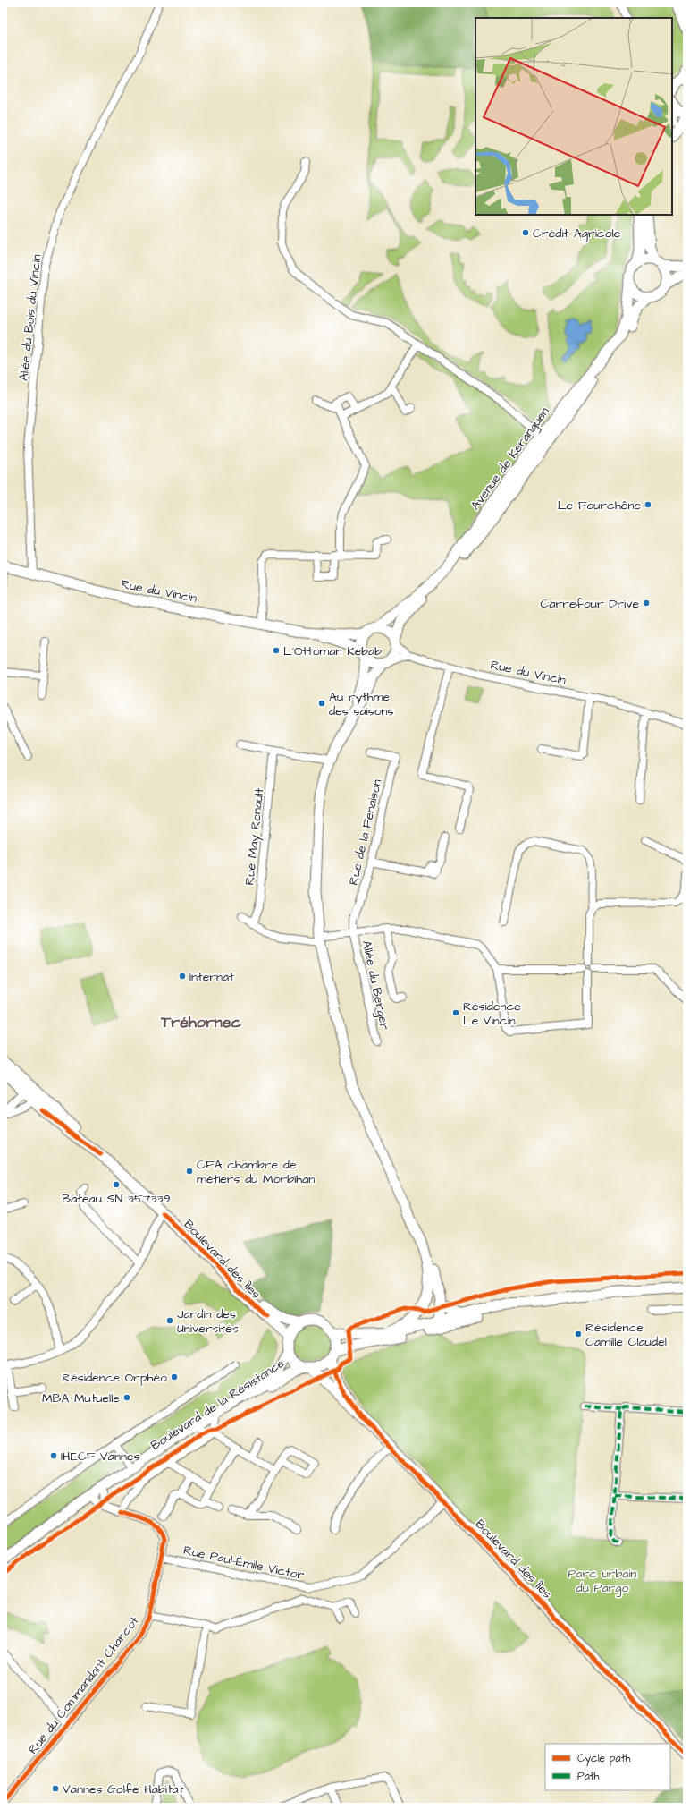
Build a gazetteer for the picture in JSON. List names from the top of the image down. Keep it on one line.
{"streets":{"main road":["Avenue de Keranguen","Rue du Vincin","Boulevard des Îles","Boulevard de la Résistance"],"street":["Allée du Bois du Vincin","Rue de la Fenaison","Rue May Renault","Allée du Berger","Rue Paul-Émile Victor","Rue du Commandant Charcot"]},"crossings":[["Allée du Bois du Vincin","Rue du Vincin"],["Avenue de Keranguen","Rue du Vincin"],["Rue de la Fenaison","Allée du Berger"],["Boulevard des Îles","Boulevard de la Résistance"],["Boulevard des Îles","Rue Paul-Émile Victor"],["Boulevard de la Résistance","Rue du Commandant Charcot"],["Rue Paul-Émile Victor","Rue du Commandant Charcot"]],"districts":["Tréhornec"],"parks":["Parc urbain du Pargo"],"places":["Crédit Agricole","Le Fourchêne","Carrefour Drive","L'Ottoman Kebab","Au rythme des saisons","Internat","Résidence Le Vincin","CFA chambre de métiers du Morbihan","Bateau SN 357339","Jardin des Universités","Résidence Camille Claudel","Résidence Orphéo","MBA Mutuelle","IHECF Vannes","Vannes Golfe Habitat"],"legend":["Cycle path","Path"]}
